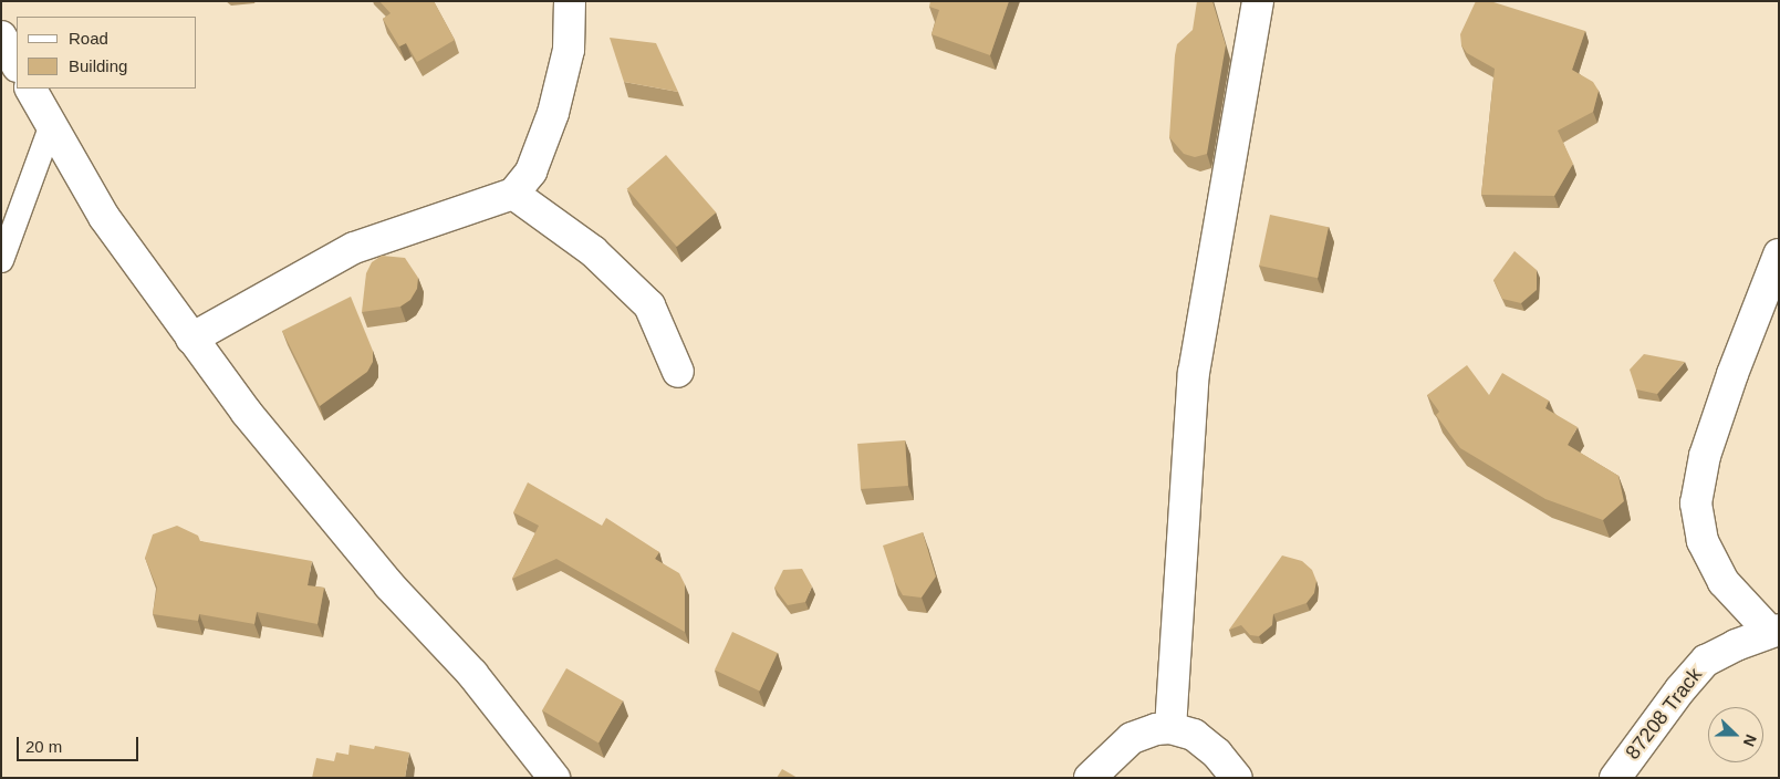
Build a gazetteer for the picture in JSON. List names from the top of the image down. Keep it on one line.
{"streets":{"street":["87208 Track"]},"legend":["Road","Building"],"scale_bar":"20 m","north":"right"}
